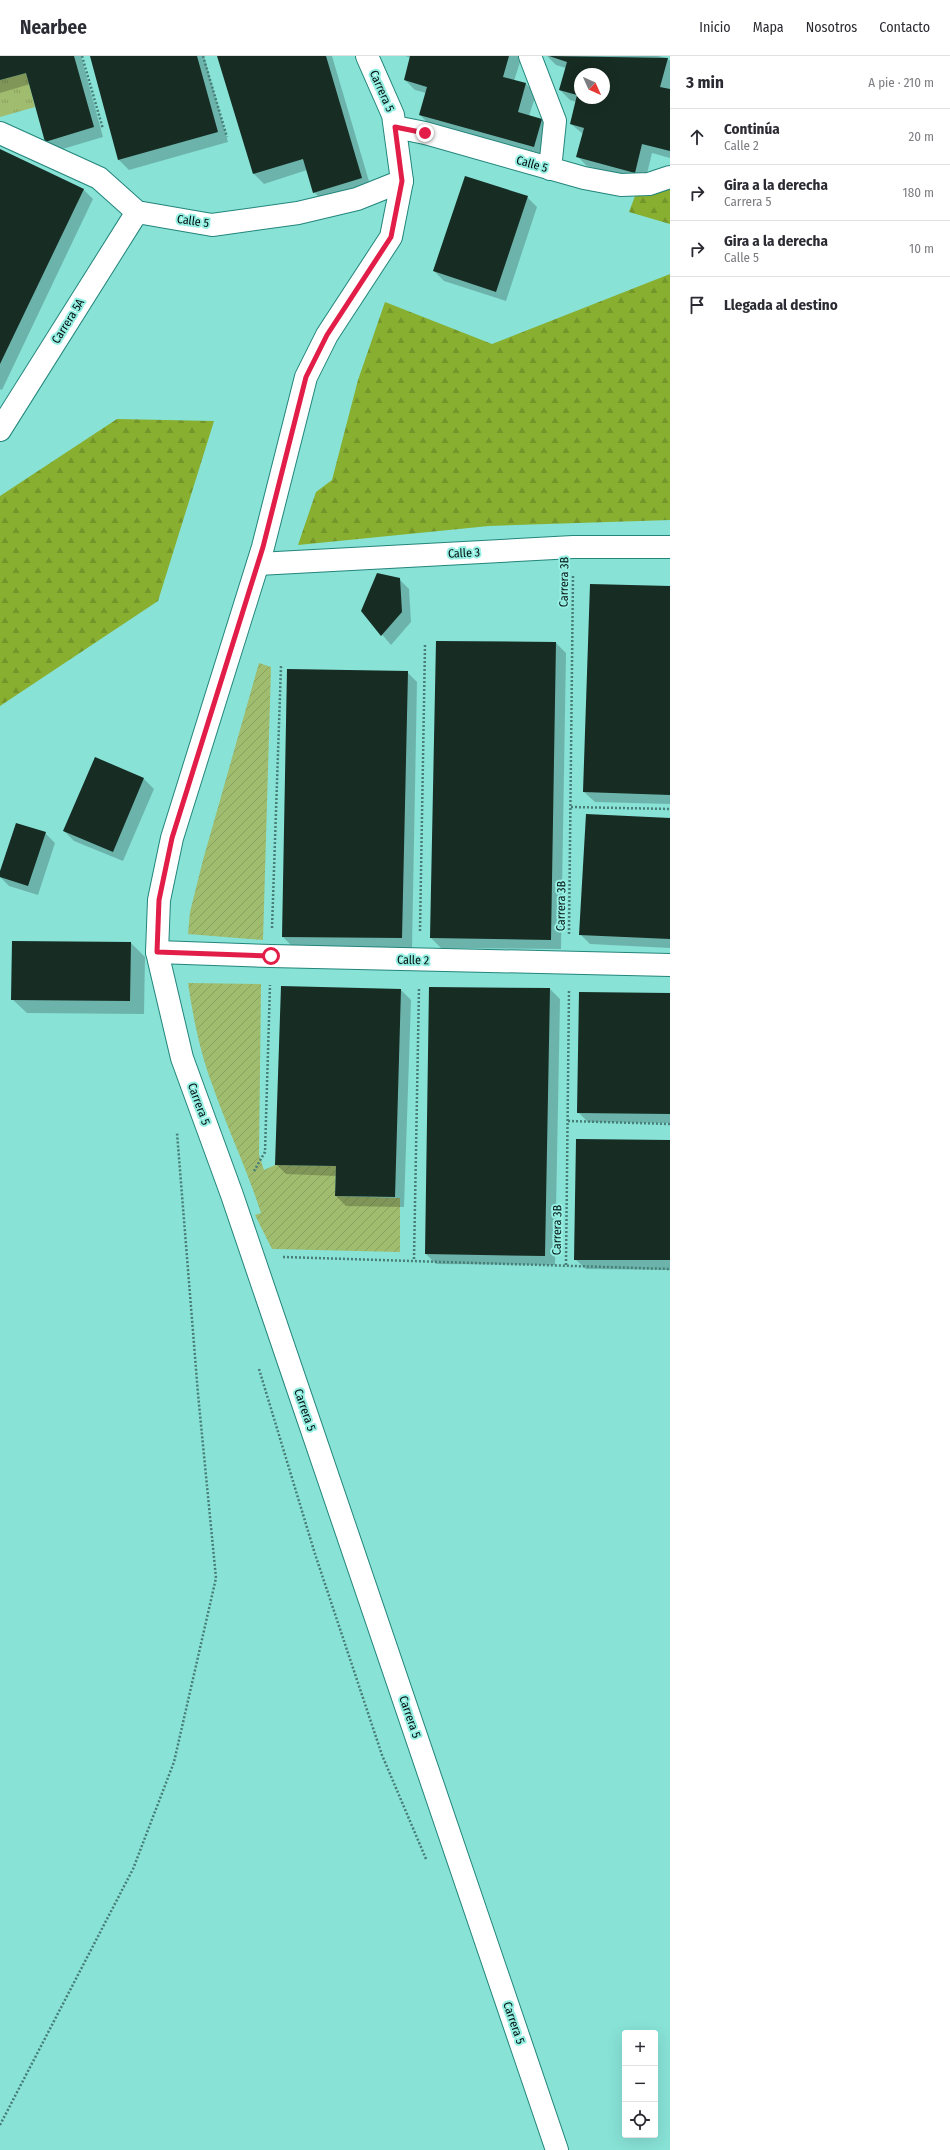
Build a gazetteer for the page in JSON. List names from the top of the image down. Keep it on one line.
{"streets":{"street":["Carrera 5","Calle 5","Carrera 5A","Calle 3","Calle 2"],"path":["Carrera 3B"]},"crossings":[["Carrera 5","Calle 5"],["Carrera 5","Calle 3"],["Carrera 5","Calle 2"],["Calle 5","Carrera 5A"],["Calle 3","Carrera 3B"],["Carrera 3B","Calle 2"]],"north":"bottom right","page":{"header":"Nearbee","nav":["Inicio","Mapa","Nosotros","Contacto"],"heading":["3 min","A pie · 210 m"],"list":[["Continúa","Calle 2","20 m"],["Gira a la derecha","Carrera 5","180 m"],["Gira a la derecha","Calle 5","10 m"],"Llegada al destino"],"map_buttons":["+","−"]}}
